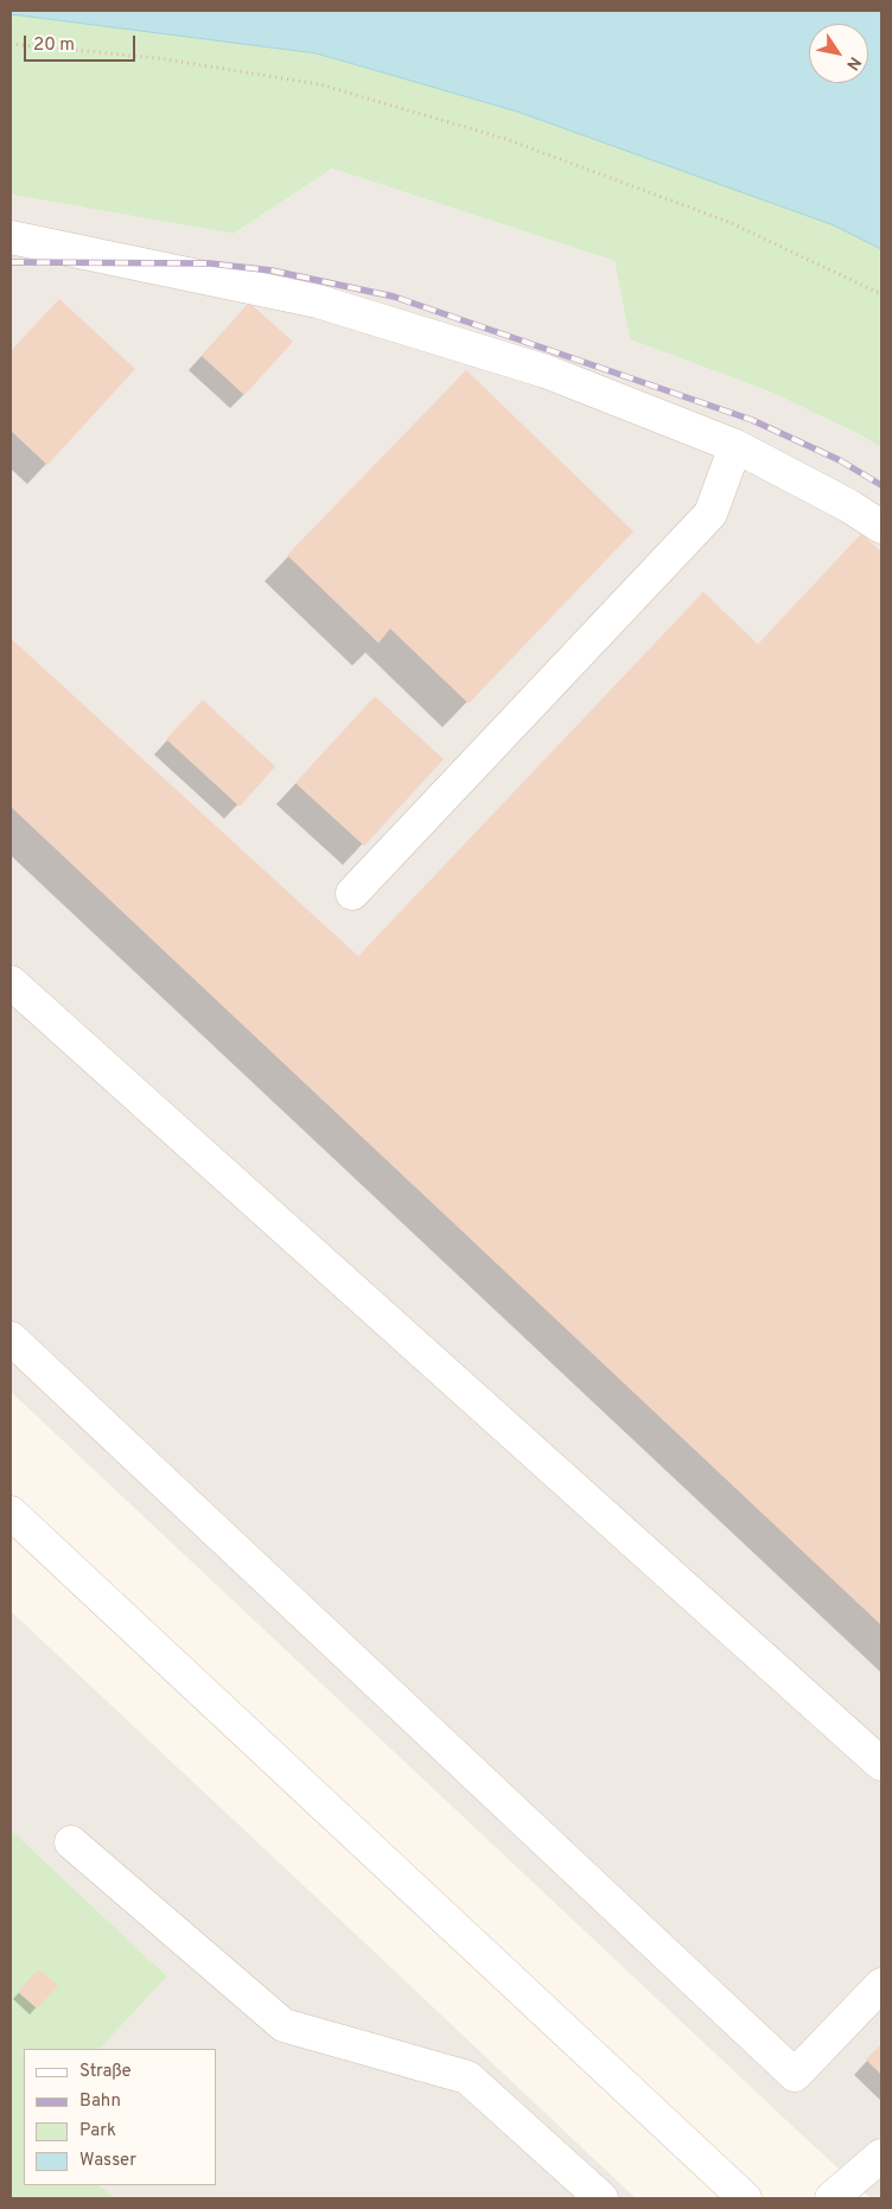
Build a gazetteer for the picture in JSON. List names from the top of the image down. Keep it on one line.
{"legend":["Straße","Bahn","Park","Wasser"],"scale_bar":"20 m","north":"bottom right"}
